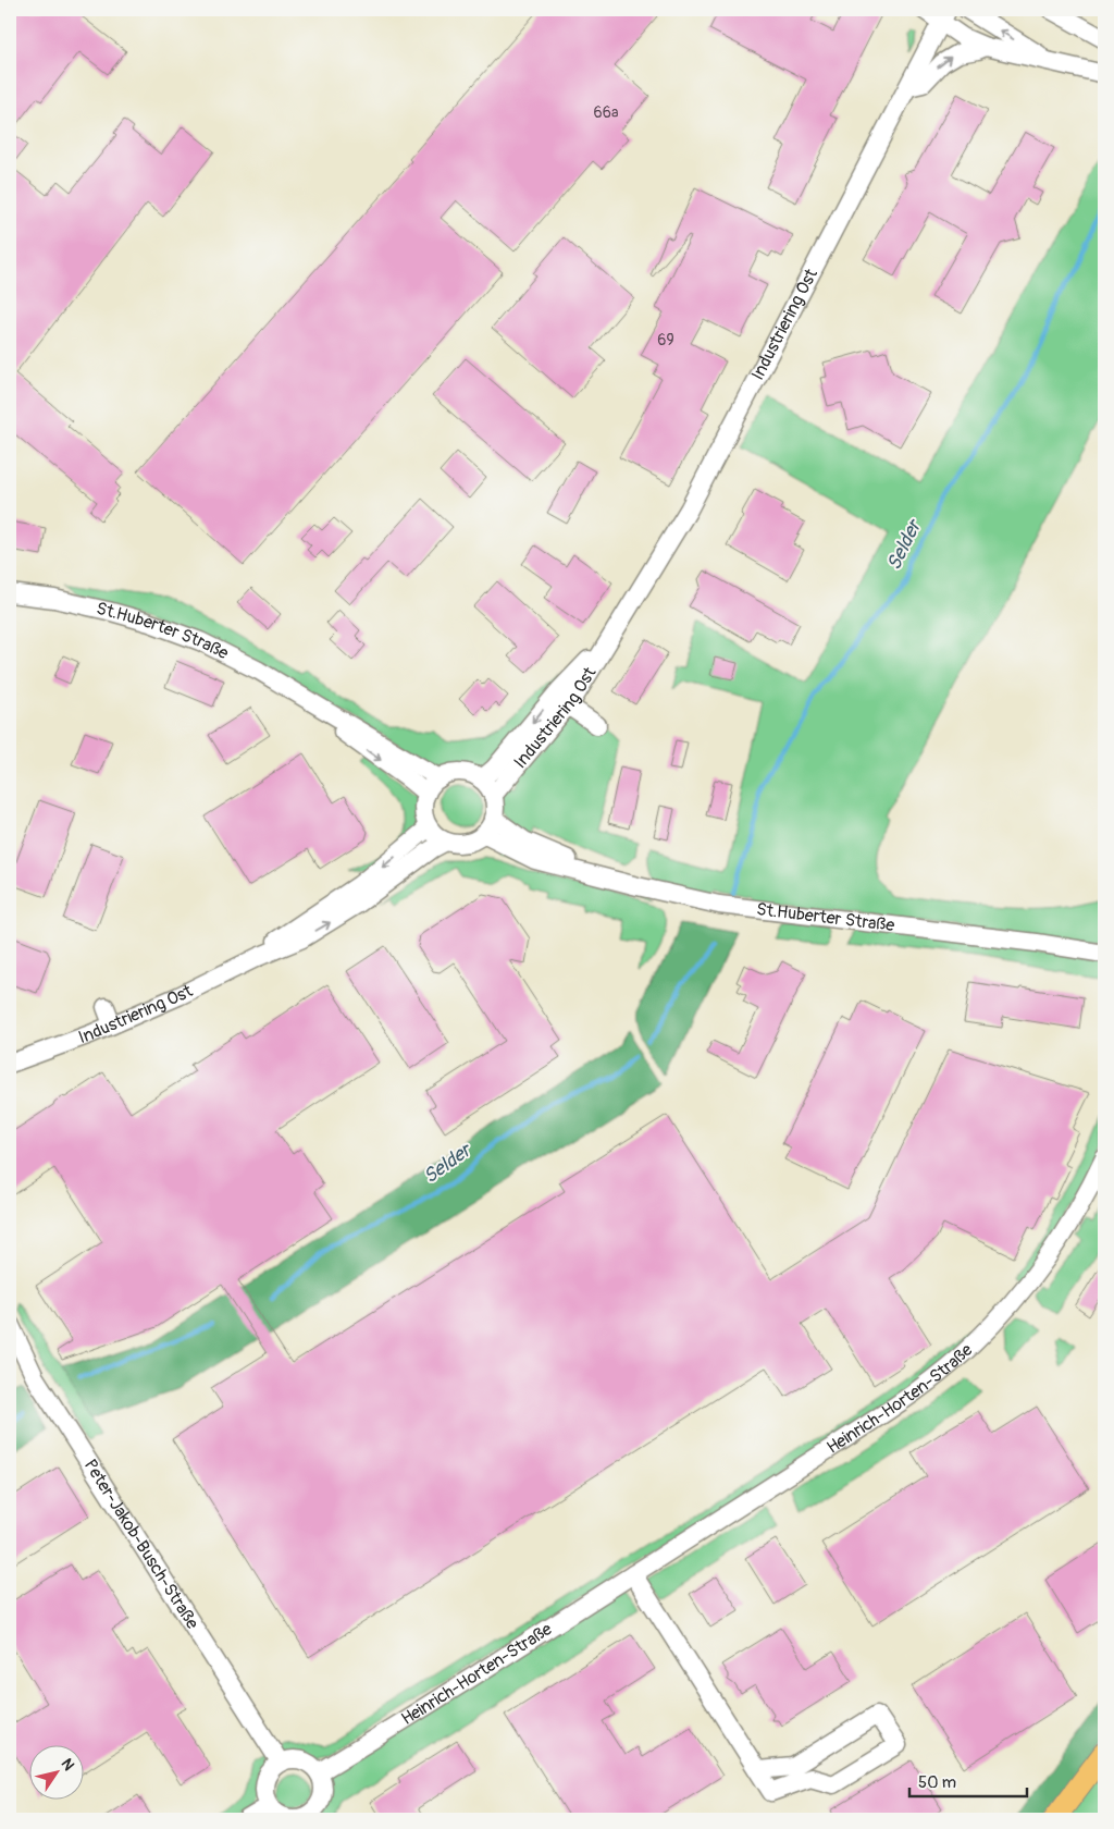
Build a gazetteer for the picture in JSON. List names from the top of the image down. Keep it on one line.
{"streets":{"street":["Industriering Ost","St.Huberter Straße","Heinrich-Horten-Straße","Peter-Jakob-Busch-Straße"]},"crossings":[["Industriering Ost","St.Huberter Straße"],["Heinrich-Horten-Straße","Peter-Jakob-Busch-Straße"]],"water":["Selder"],"house_numbers":["66a","69"],"scale_bar":"50 m","north":"top right"}
